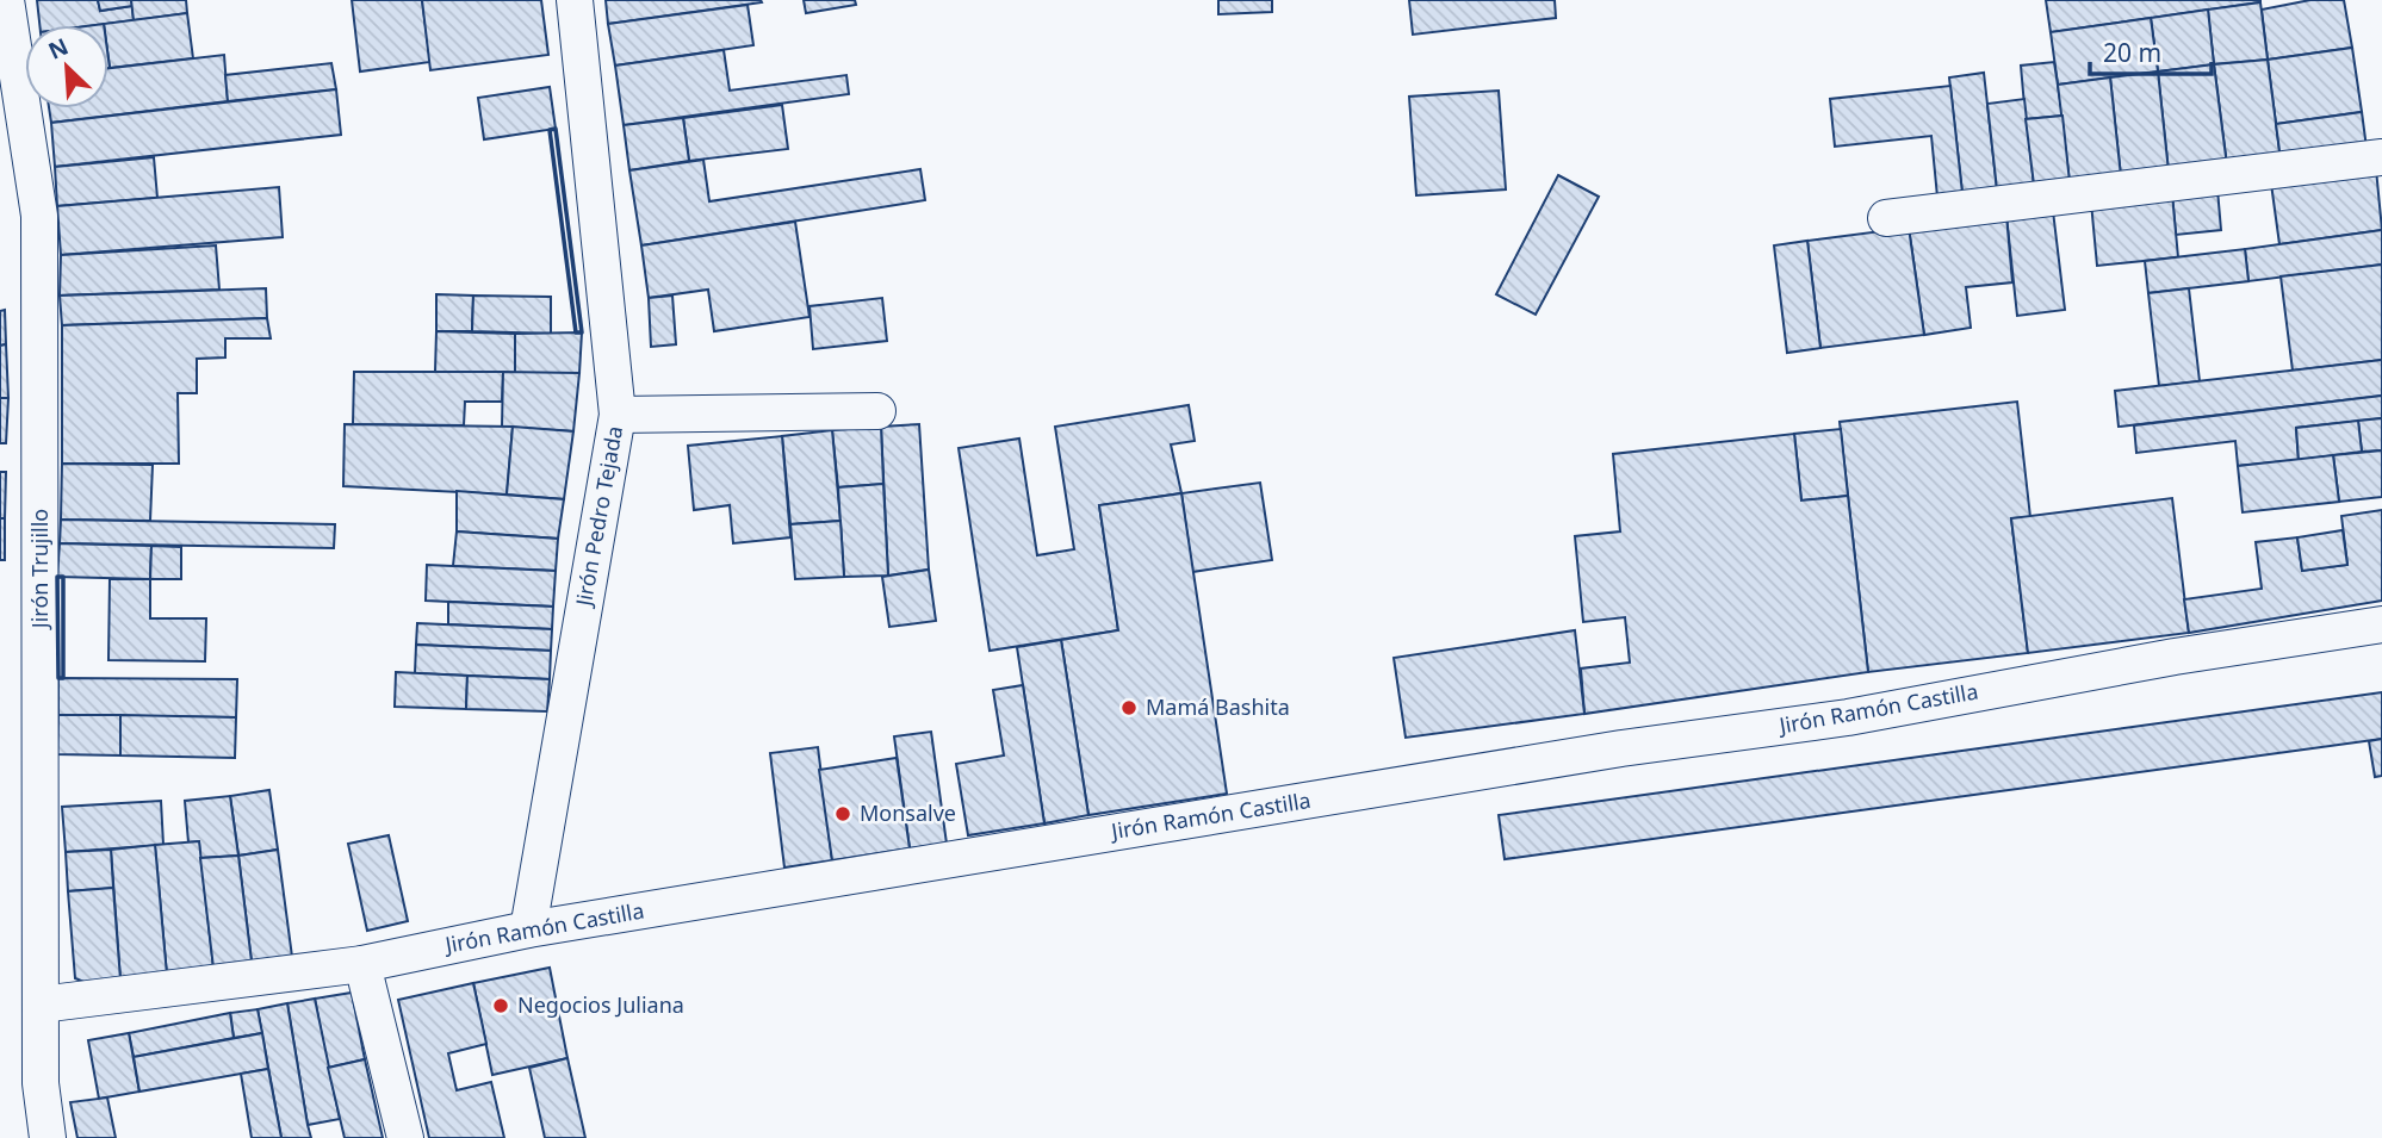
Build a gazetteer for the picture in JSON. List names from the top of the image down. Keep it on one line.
{"streets":{"street":["Jirón Pedro Tejada","Jirón Trujillo","Jirón Ramón Castilla"]},"crossings":[["Jirón Pedro Tejada","Jirón Ramón Castilla"],["Jirón Trujillo","Jirón Ramón Castilla"]],"places":["Mamá Bashita","Monsalve","Negocios Juliana"],"scale_bar":"20 m","north":"top left"}
